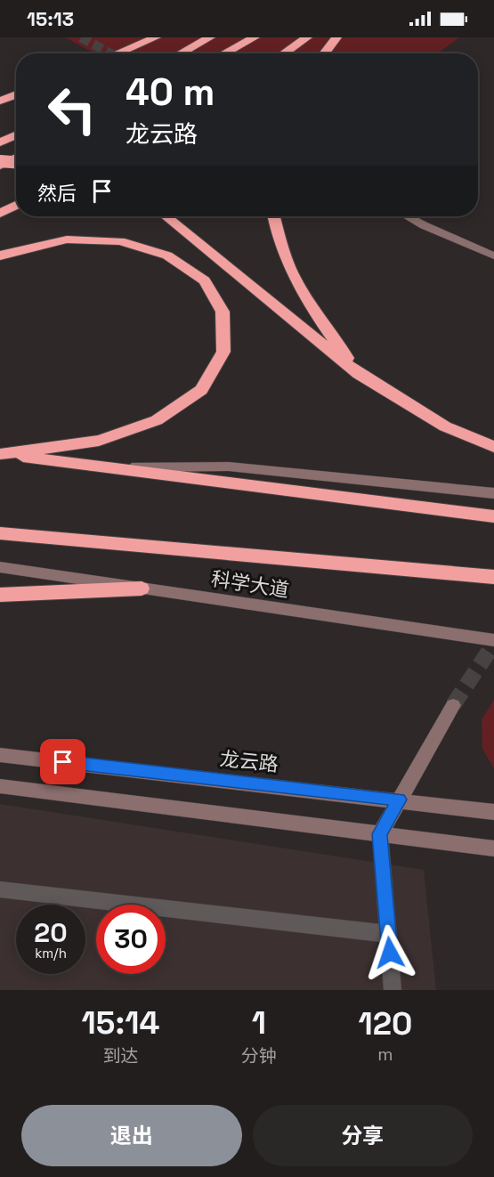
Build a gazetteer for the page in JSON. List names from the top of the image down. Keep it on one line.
{"streets":{"highway":["科学大道"],"main road":["龙云路"]},"page":{"status":"15:13","turn":["40 m","龙云路"],"then":"然后","speed":"20 km/h","limit":"30","eta":["15:14","到达","1","分钟","120","m"],"buttons":["退出","分享"]}}
